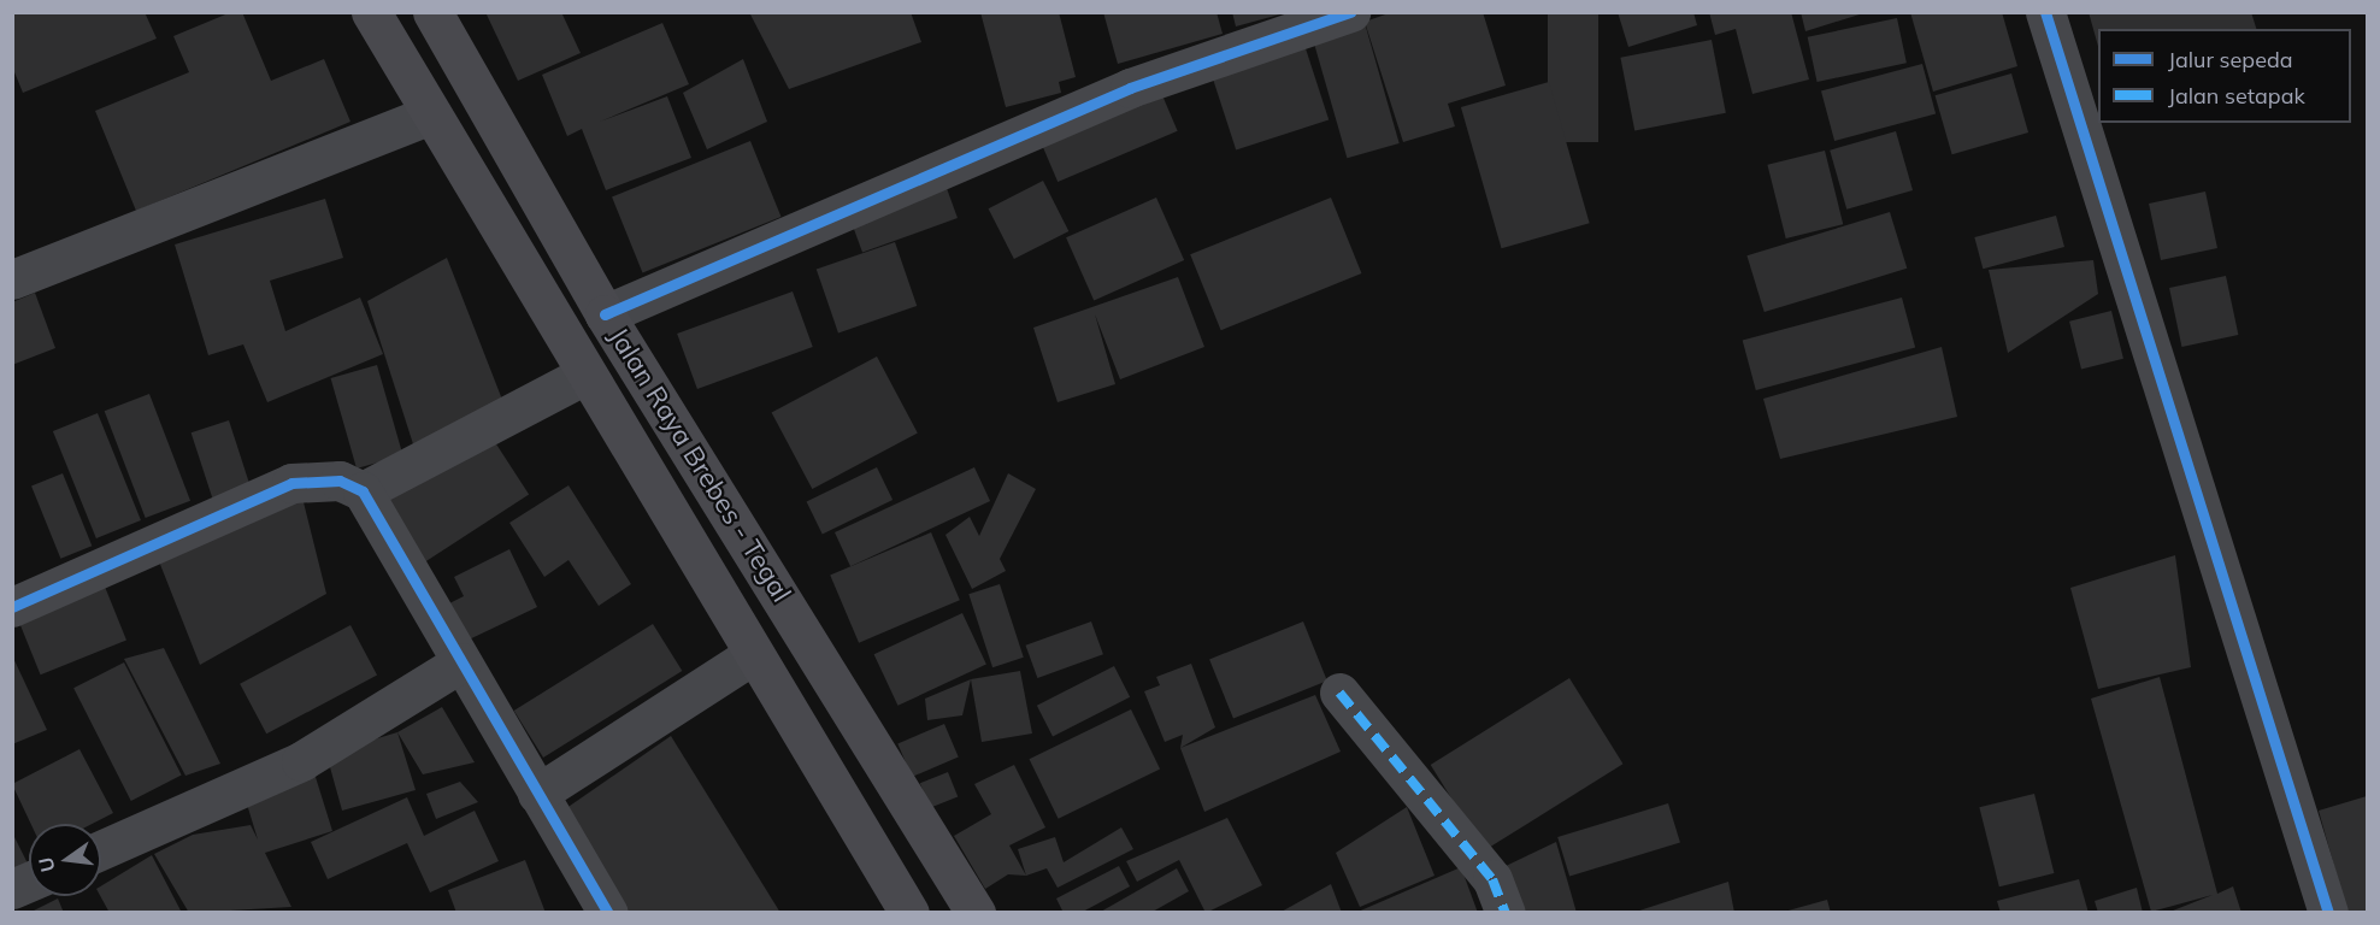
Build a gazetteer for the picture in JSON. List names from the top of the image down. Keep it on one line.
{"streets":{"highway":["Jalan Raya Brebes - Tegal"]},"legend":["Jalur sepeda","Jalan setapak"],"north":"left"}
